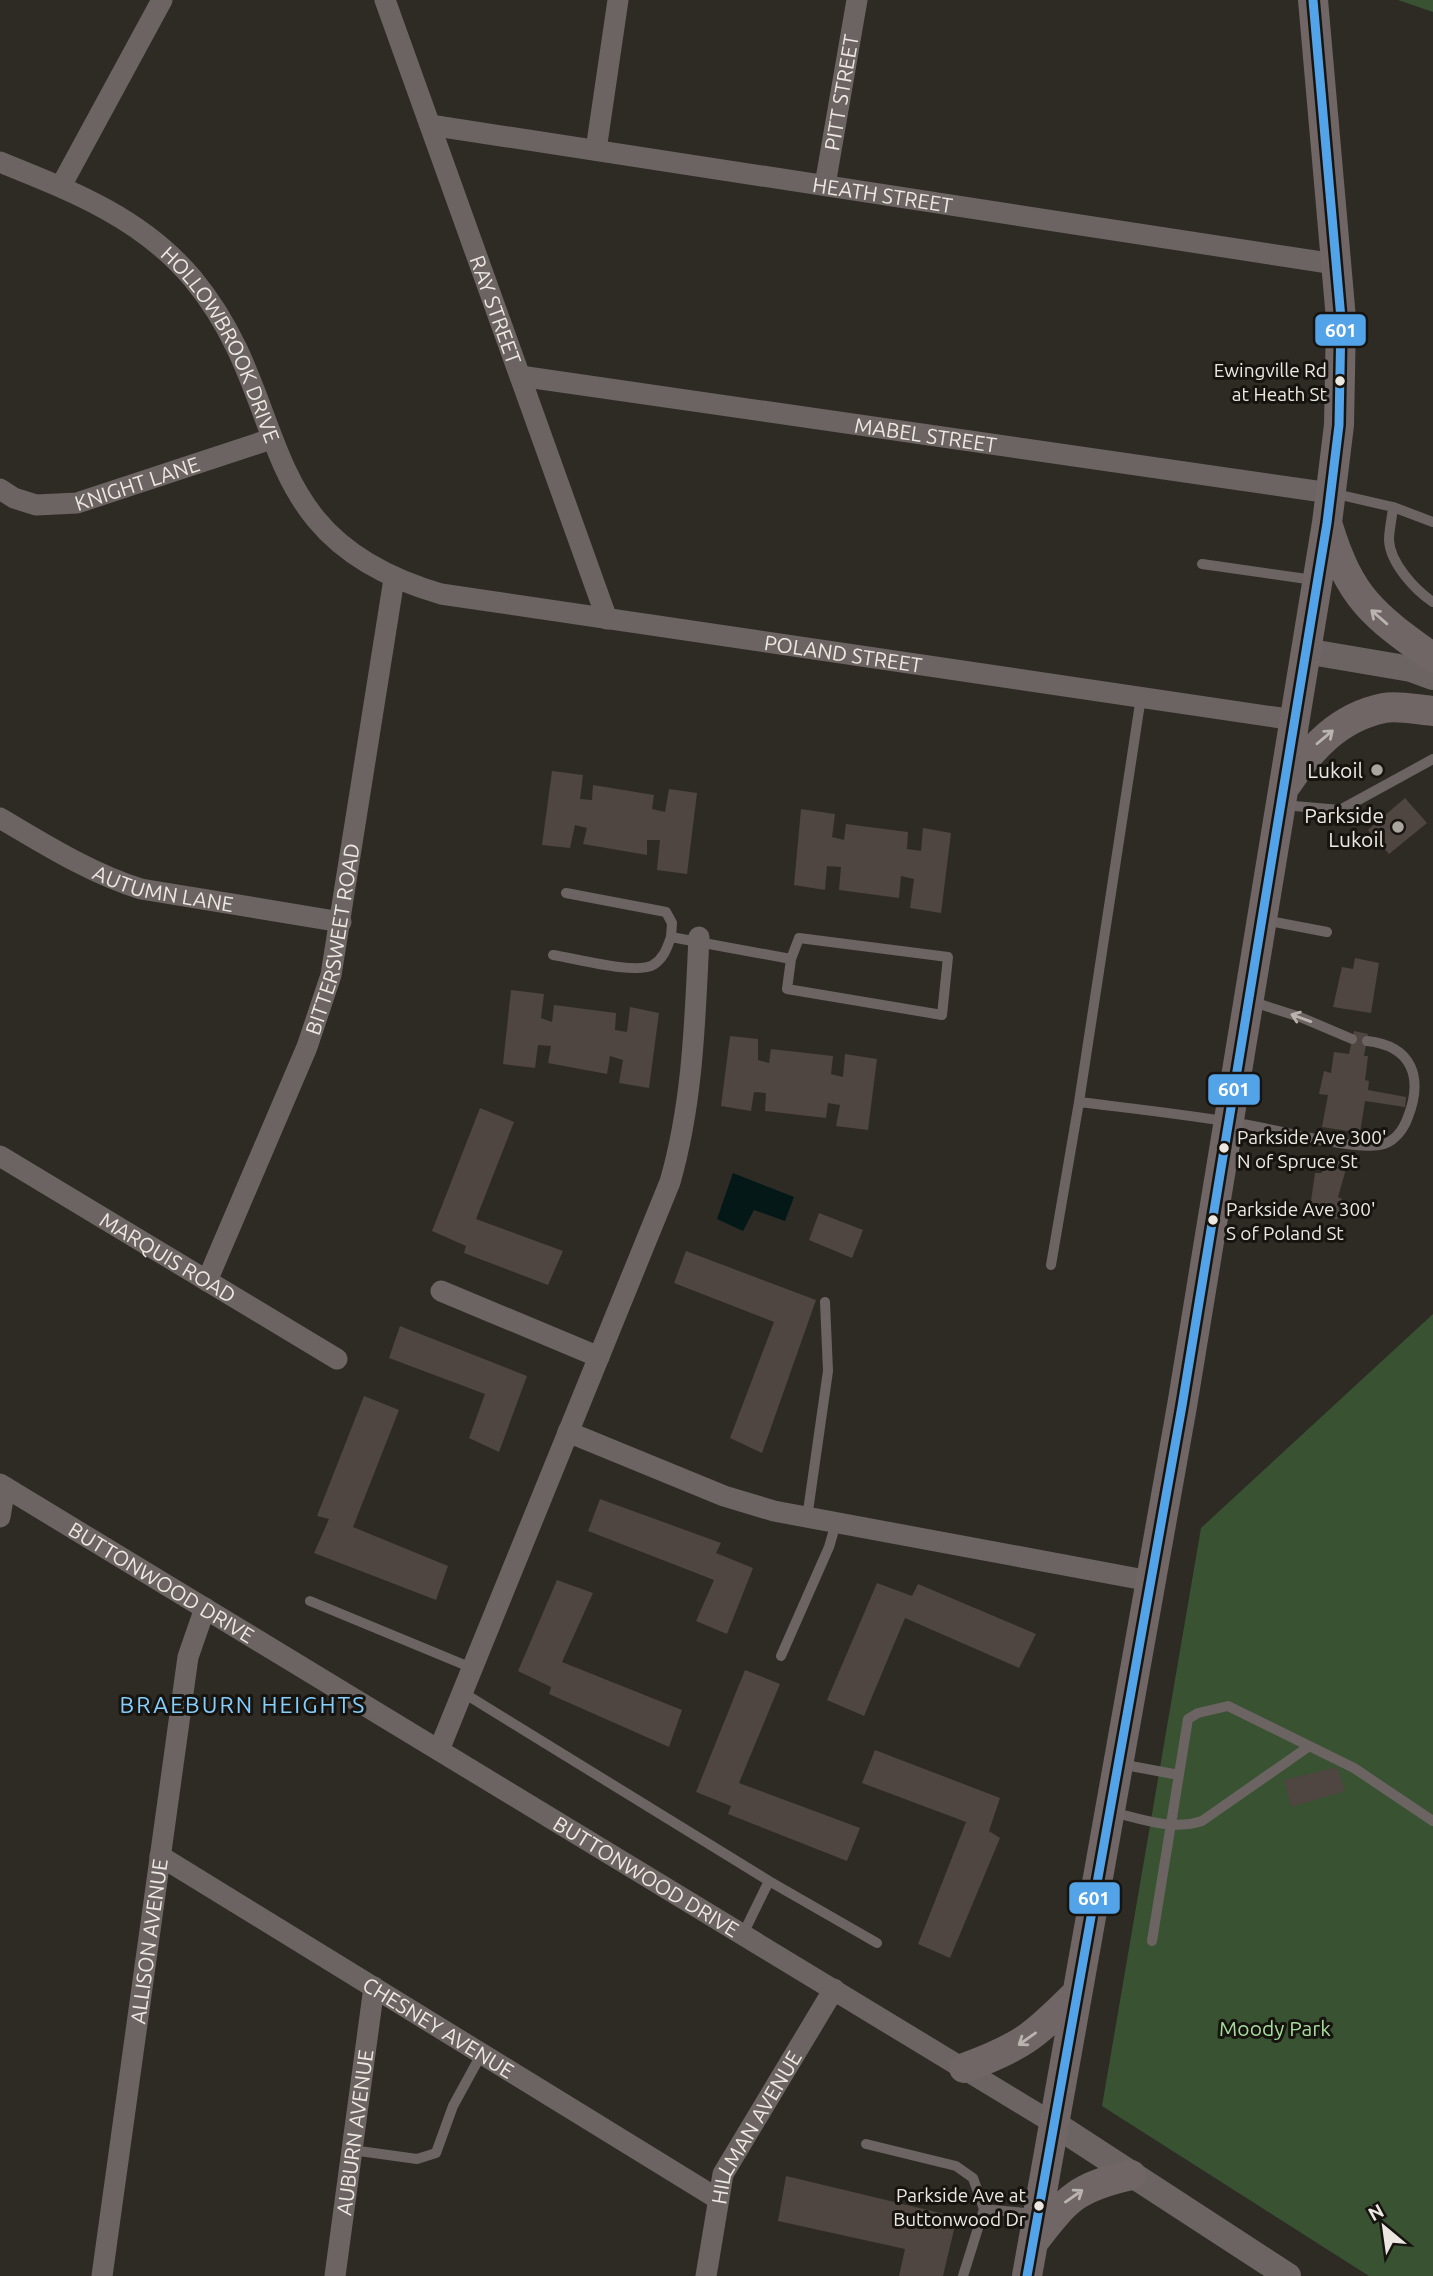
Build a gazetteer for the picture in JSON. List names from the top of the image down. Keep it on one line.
{"streets":{"street":["PITT STREET","HEATH STREET","RAY STREET","HOLLOWBROOK DRIVE","MABEL STREET","KNIGHT LANE","POLAND STREET","AUTUMN LANE","BITTERSWEET ROAD","MARQUIS ROAD","BUTTONWOOD DRIVE","ALLISON AVENUE","CHESNEY AVENUE","HILLMAN AVENUE","AUBURN AVENUE"]},"crossings":[["PITT STREET","HEATH STREET"],["HEATH STREET","RAY STREET"],["RAY STREET","MABEL STREET"],["RAY STREET","POLAND STREET"],["HOLLOWBROOK DRIVE","KNIGHT LANE"],["HOLLOWBROOK DRIVE","POLAND STREET"],["HOLLOWBROOK DRIVE","BITTERSWEET ROAD"],["POLAND STREET","BITTERSWEET ROAD"],["AUTUMN LANE","BITTERSWEET ROAD"],["BITTERSWEET ROAD","MARQUIS ROAD"],["BUTTONWOOD DRIVE","ALLISON AVENUE"],["BUTTONWOOD DRIVE","HILLMAN AVENUE"],["ALLISON AVENUE","CHESNEY AVENUE"],["CHESNEY AVENUE","HILLMAN AVENUE"],["CHESNEY AVENUE","AUBURN AVENUE"]],"districts":["BRAEBURN HEIGHTS"],"parks":["Moody Park"],"places":["Ewingville Rd at Heath St","Lukoil","Parkside Lukoil","Parkside Ave 300' N of Spruce St","Parkside Ave 300' S of Poland St","Parkside Ave at Buttonwood Dr"],"lines":["transit line 601"],"north":"top left"}
